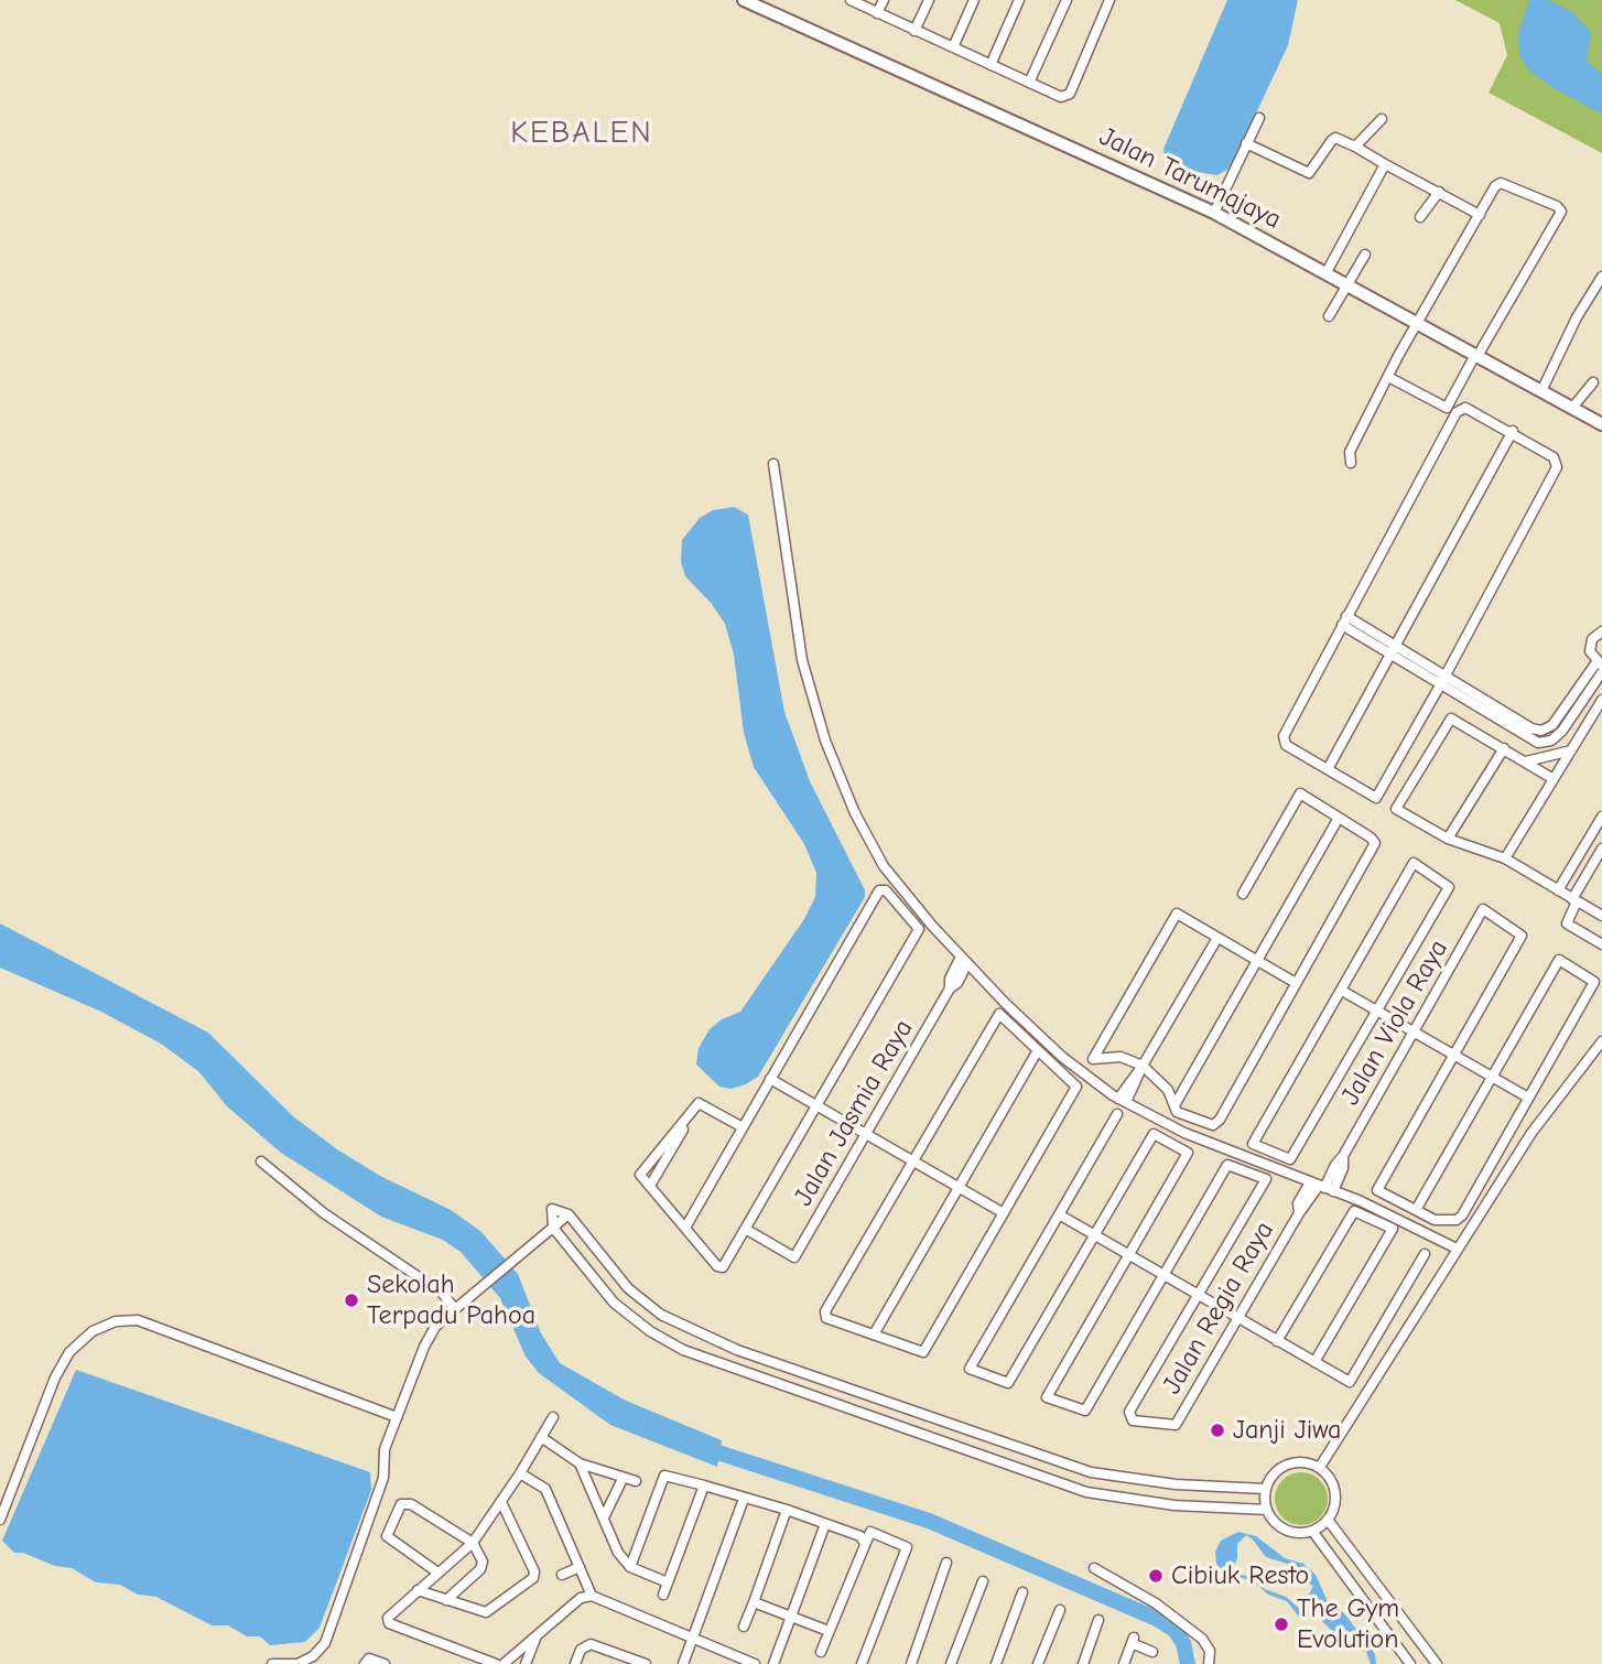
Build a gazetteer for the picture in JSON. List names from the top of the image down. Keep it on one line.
{"streets":{"street":["Jalan Tarumajaya","Jalan Viola Raya","Jalan Jasmia Raya","Jalan Regia Raya"]},"crossings":[["Jalan Viola Raya","Jalan Regia Raya"]],"districts":["KEBALEN"],"places":["Sekolah Terpadu Pahoa","Janji Jiwa","Cibiuk Resto","The Gym Evolution"]}
